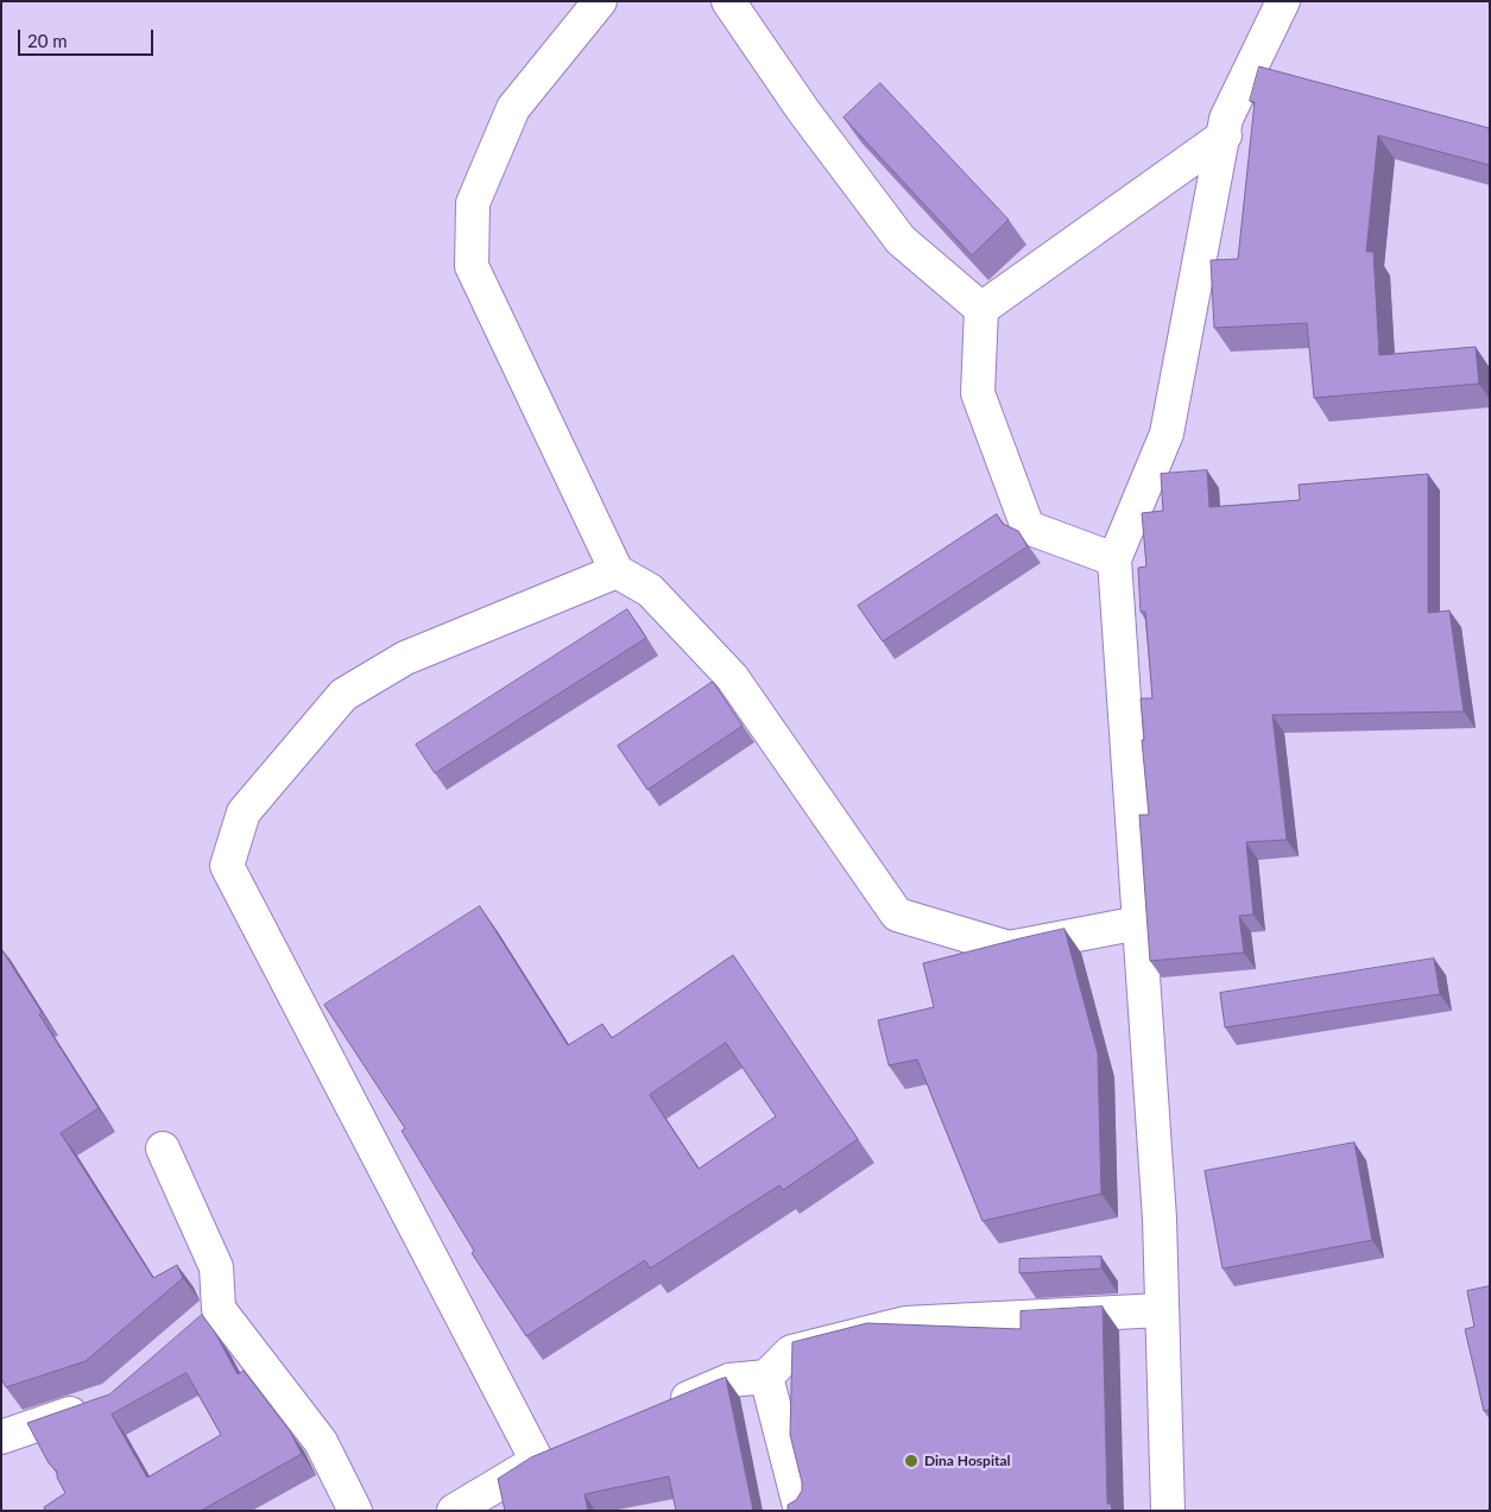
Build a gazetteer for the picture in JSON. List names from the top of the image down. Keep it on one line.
{"places":["Dina Hospital"],"scale_bar":"20 m"}
